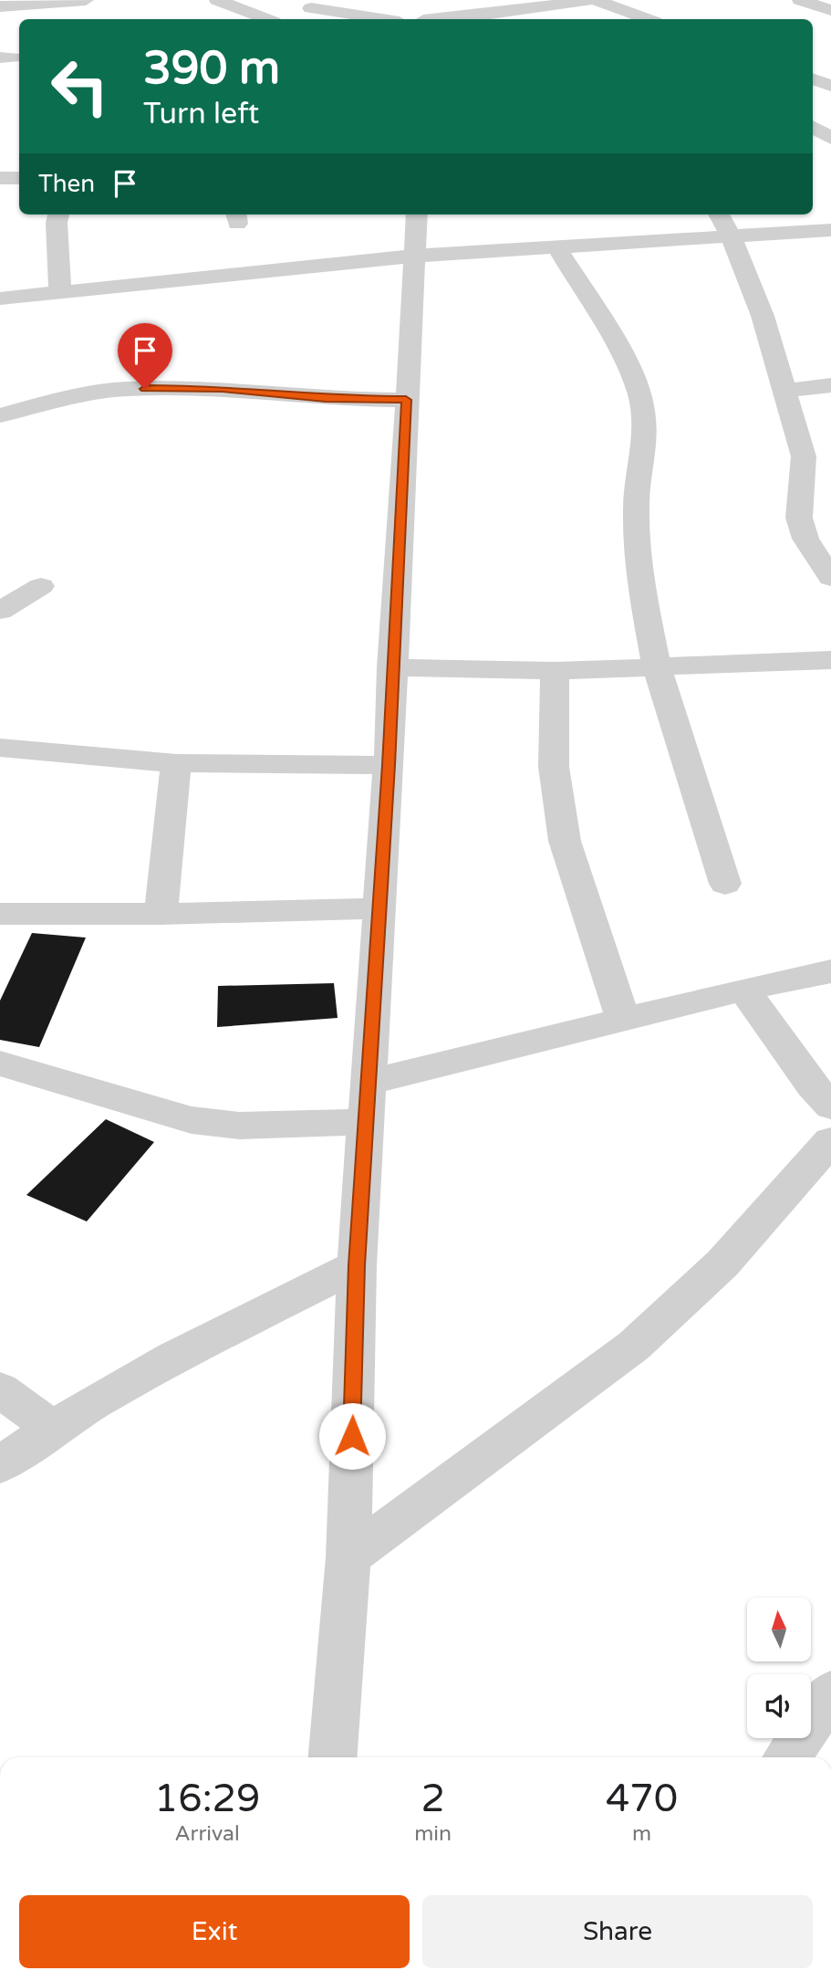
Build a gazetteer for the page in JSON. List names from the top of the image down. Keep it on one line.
{"north":"top","page":{"turn":["390 m","Turn left"],"then":"Then","eta":["16:29","Arrival","2","min","470","m"],"buttons":["Exit","Share"]}}
